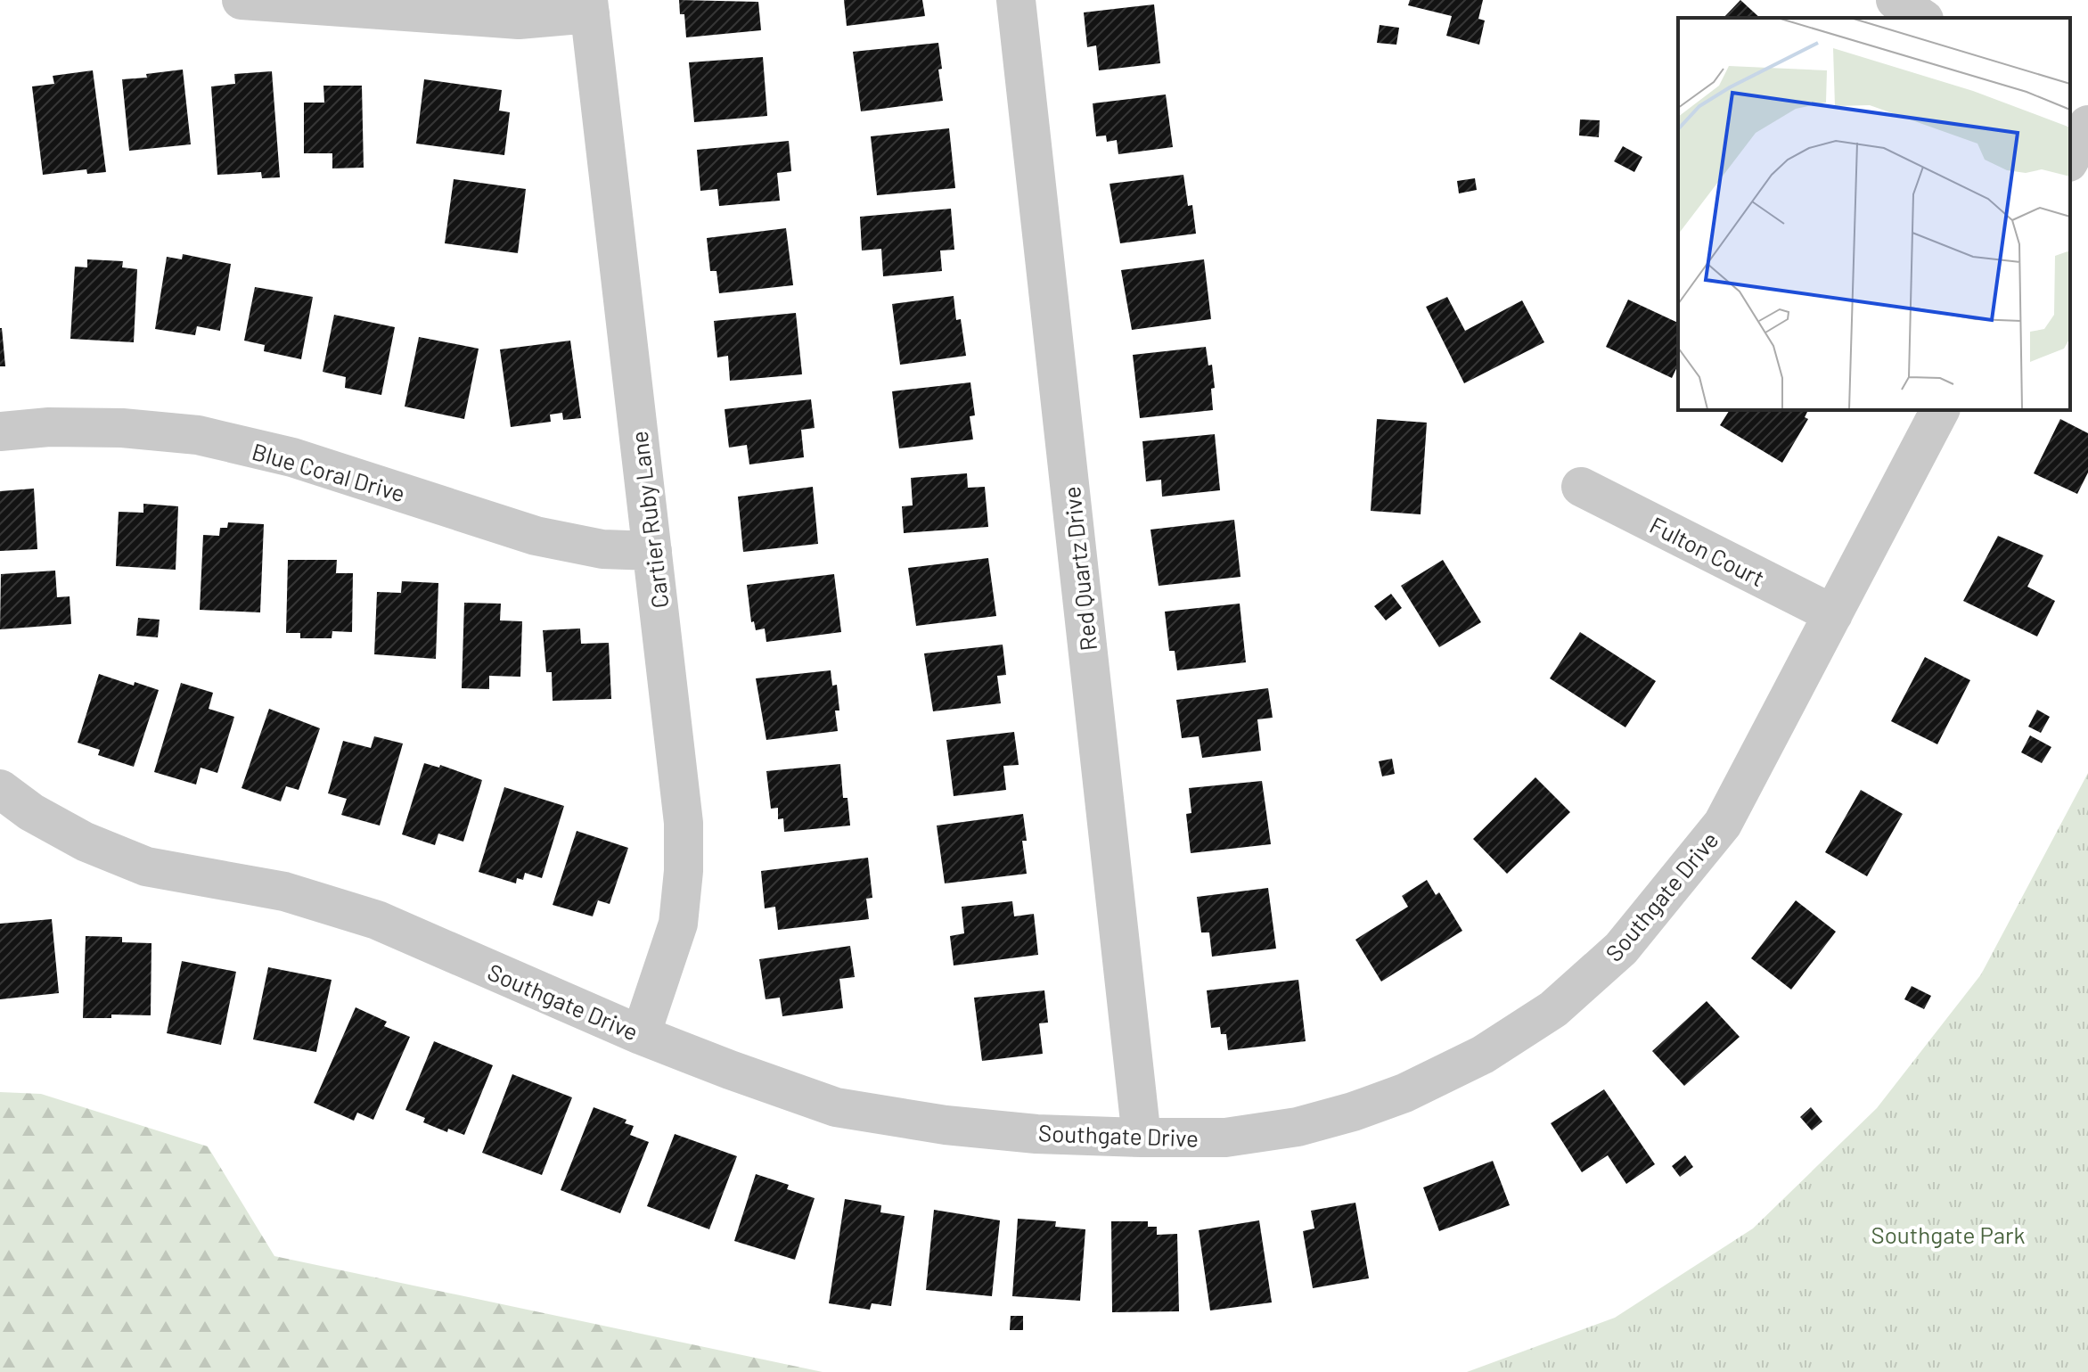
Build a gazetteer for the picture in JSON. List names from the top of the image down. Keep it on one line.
{"streets":{"street":["Blue Coral Drive","Cartier Ruby Lane","Fulton Court","Red Quartz Drive","Southgate Drive"]},"crossings":[["Blue Coral Drive","Cartier Ruby Lane"],["Cartier Ruby Lane","Southgate Drive"],["Fulton Court","Southgate Drive"],["Red Quartz Drive","Southgate Drive"]],"parks":["Southgate Park"]}
